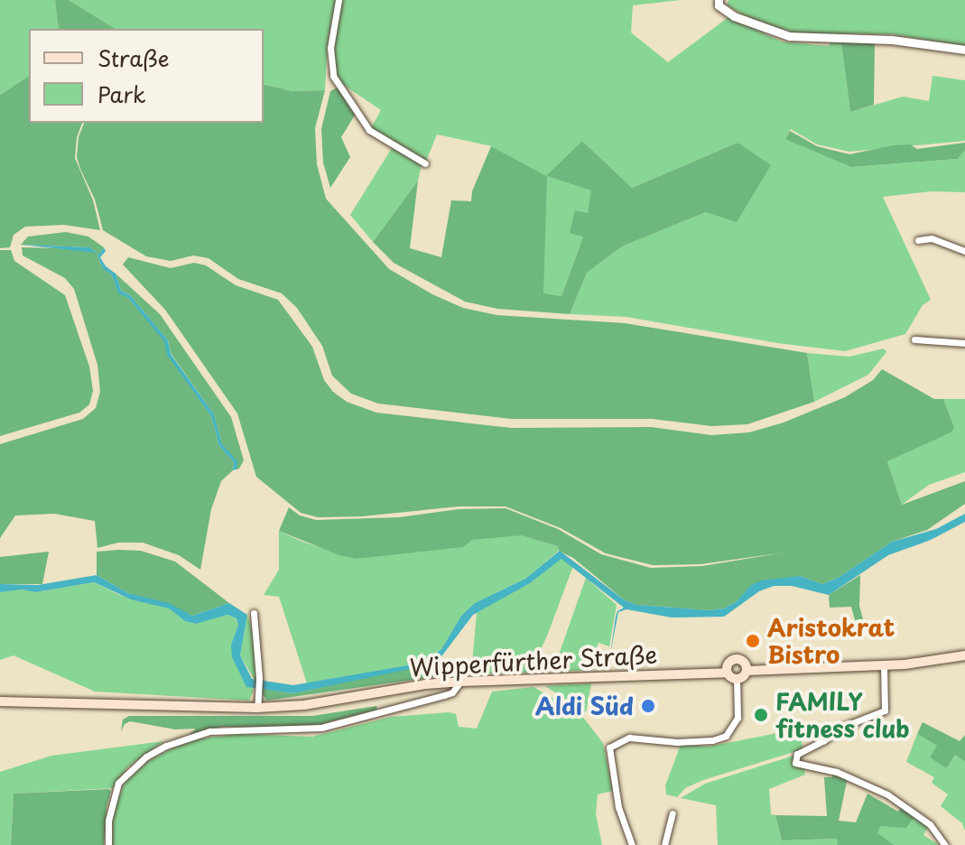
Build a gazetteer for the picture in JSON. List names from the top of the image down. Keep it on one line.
{"streets":{"main road":["Wipperfürther Straße"]},"places":["Aristokrat Bistro","Aldi Süd","FAMILY fitness club"],"legend":["Straße","Park"]}
